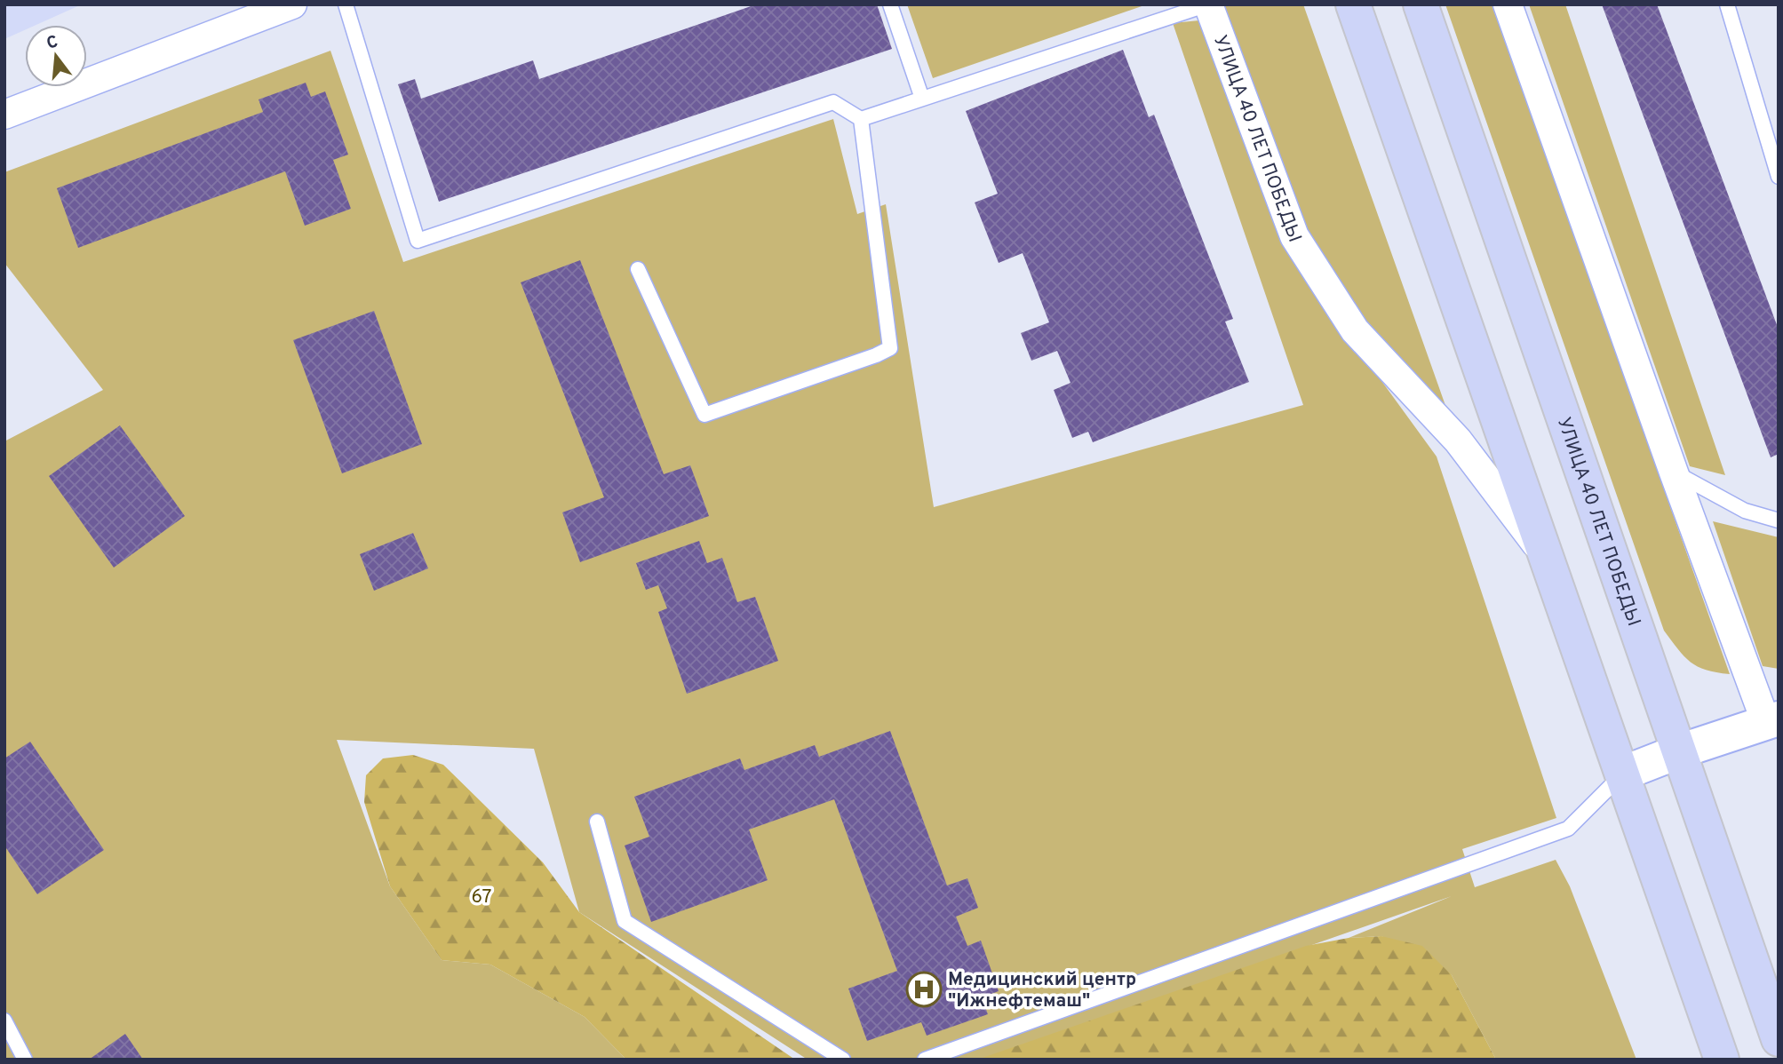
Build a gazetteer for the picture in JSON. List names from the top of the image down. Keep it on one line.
{"streets":{"main road":["УЛИЦА 40 ЛЕТ ПОБЕДЫ"]},"parks":["67"],"places":{"hospital":["Медицинский центр \"Ижнефтемаш\""]},"north":"top"}
